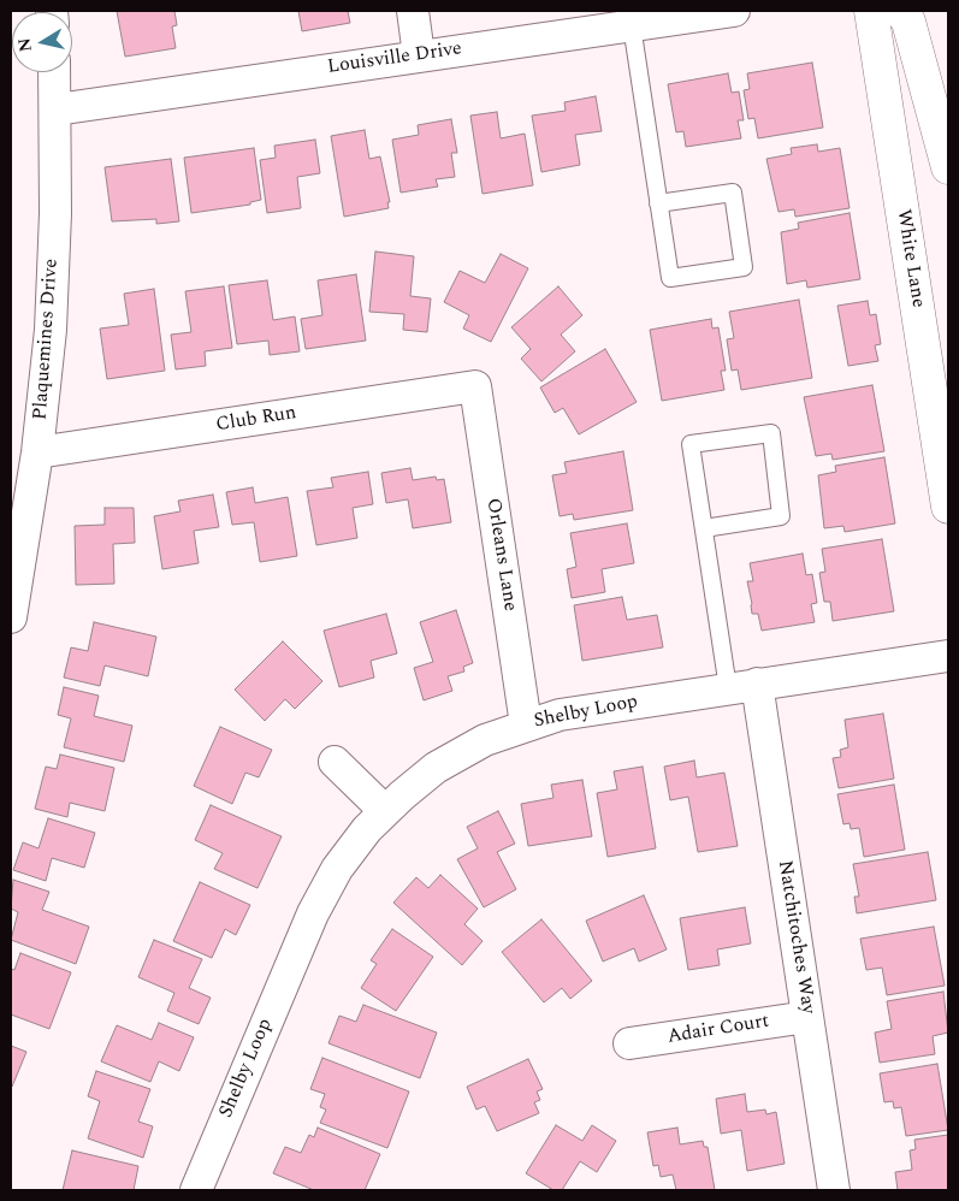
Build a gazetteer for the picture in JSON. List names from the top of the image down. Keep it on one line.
{"streets":{"main road":["White Lane"],"street":["Louisville Drive","Plaquemines Drive","Club Run","Orleans Lane","Shelby Loop","Natchitoches Way","Adair Court"]},"crossings":[["Louisville Drive","Plaquemines Drive"],["Plaquemines Drive","Club Run"],["Club Run","Orleans Lane"],["Orleans Lane","Shelby Loop"],["Shelby Loop","Natchitoches Way"],["Natchitoches Way","Adair Court"]],"north":"left"}
